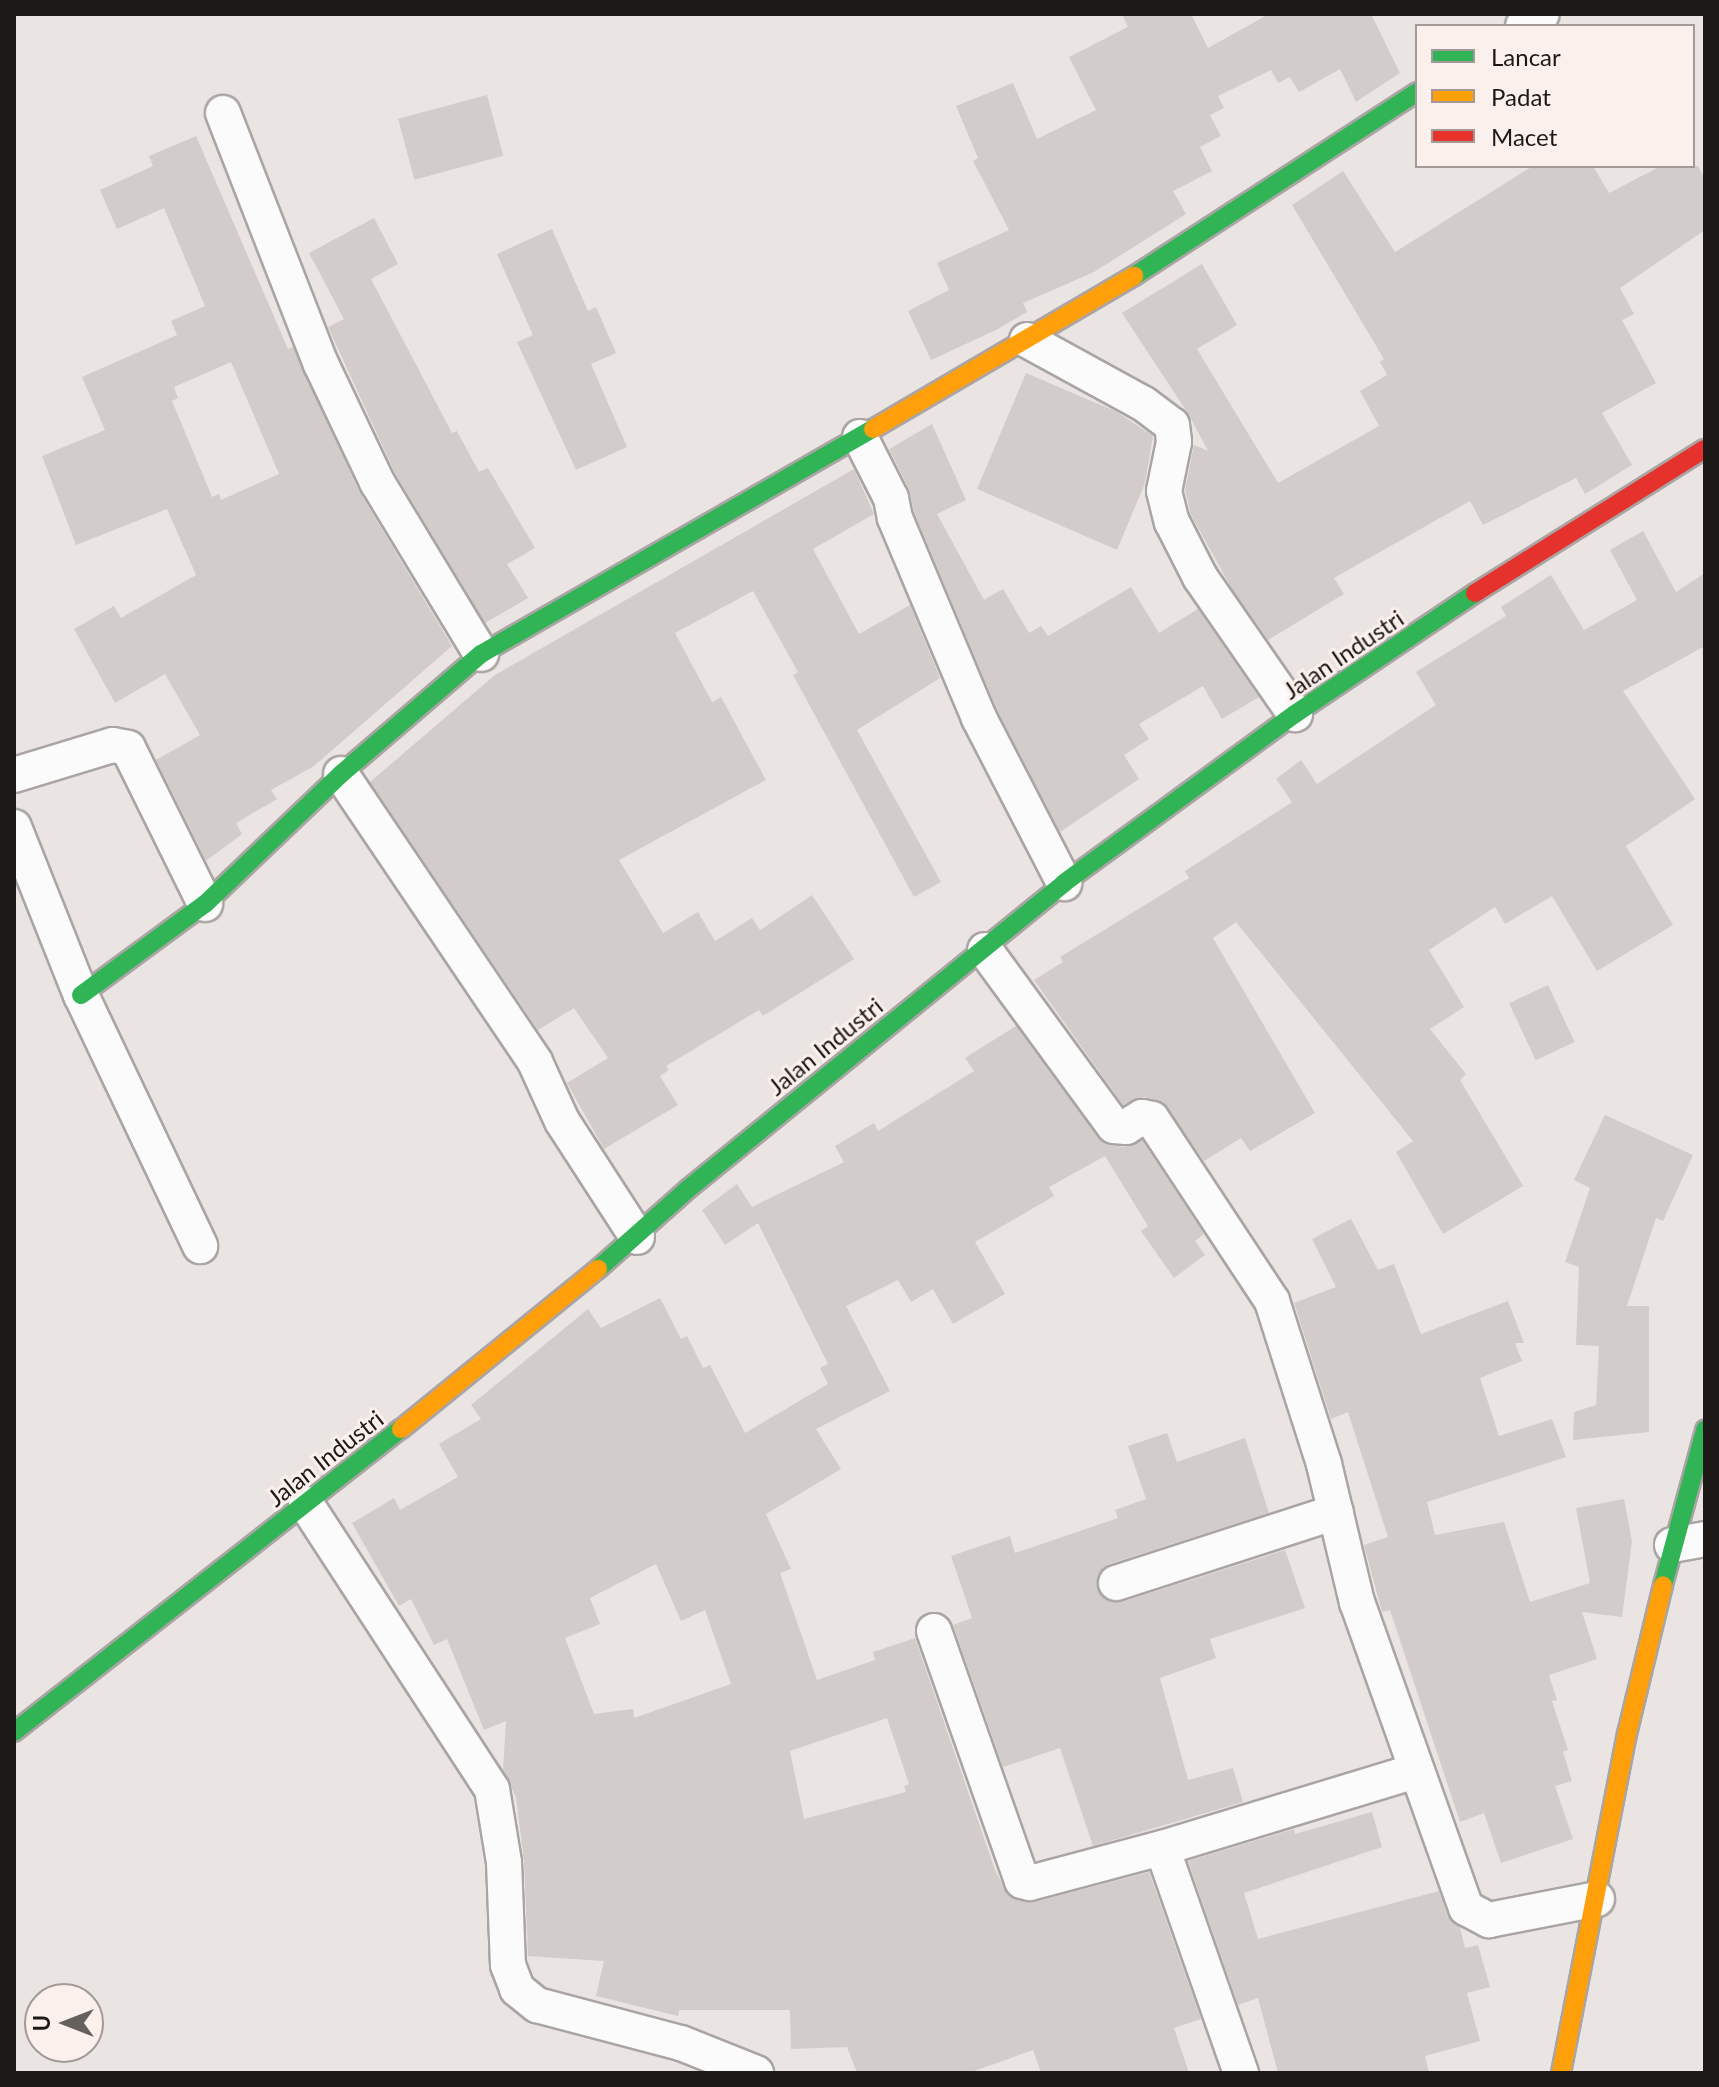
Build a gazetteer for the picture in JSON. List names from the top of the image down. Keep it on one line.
{"streets":{"street":["Jalan Industri"]},"legend":["Lancar","Padat","Macet"],"north":"left"}
